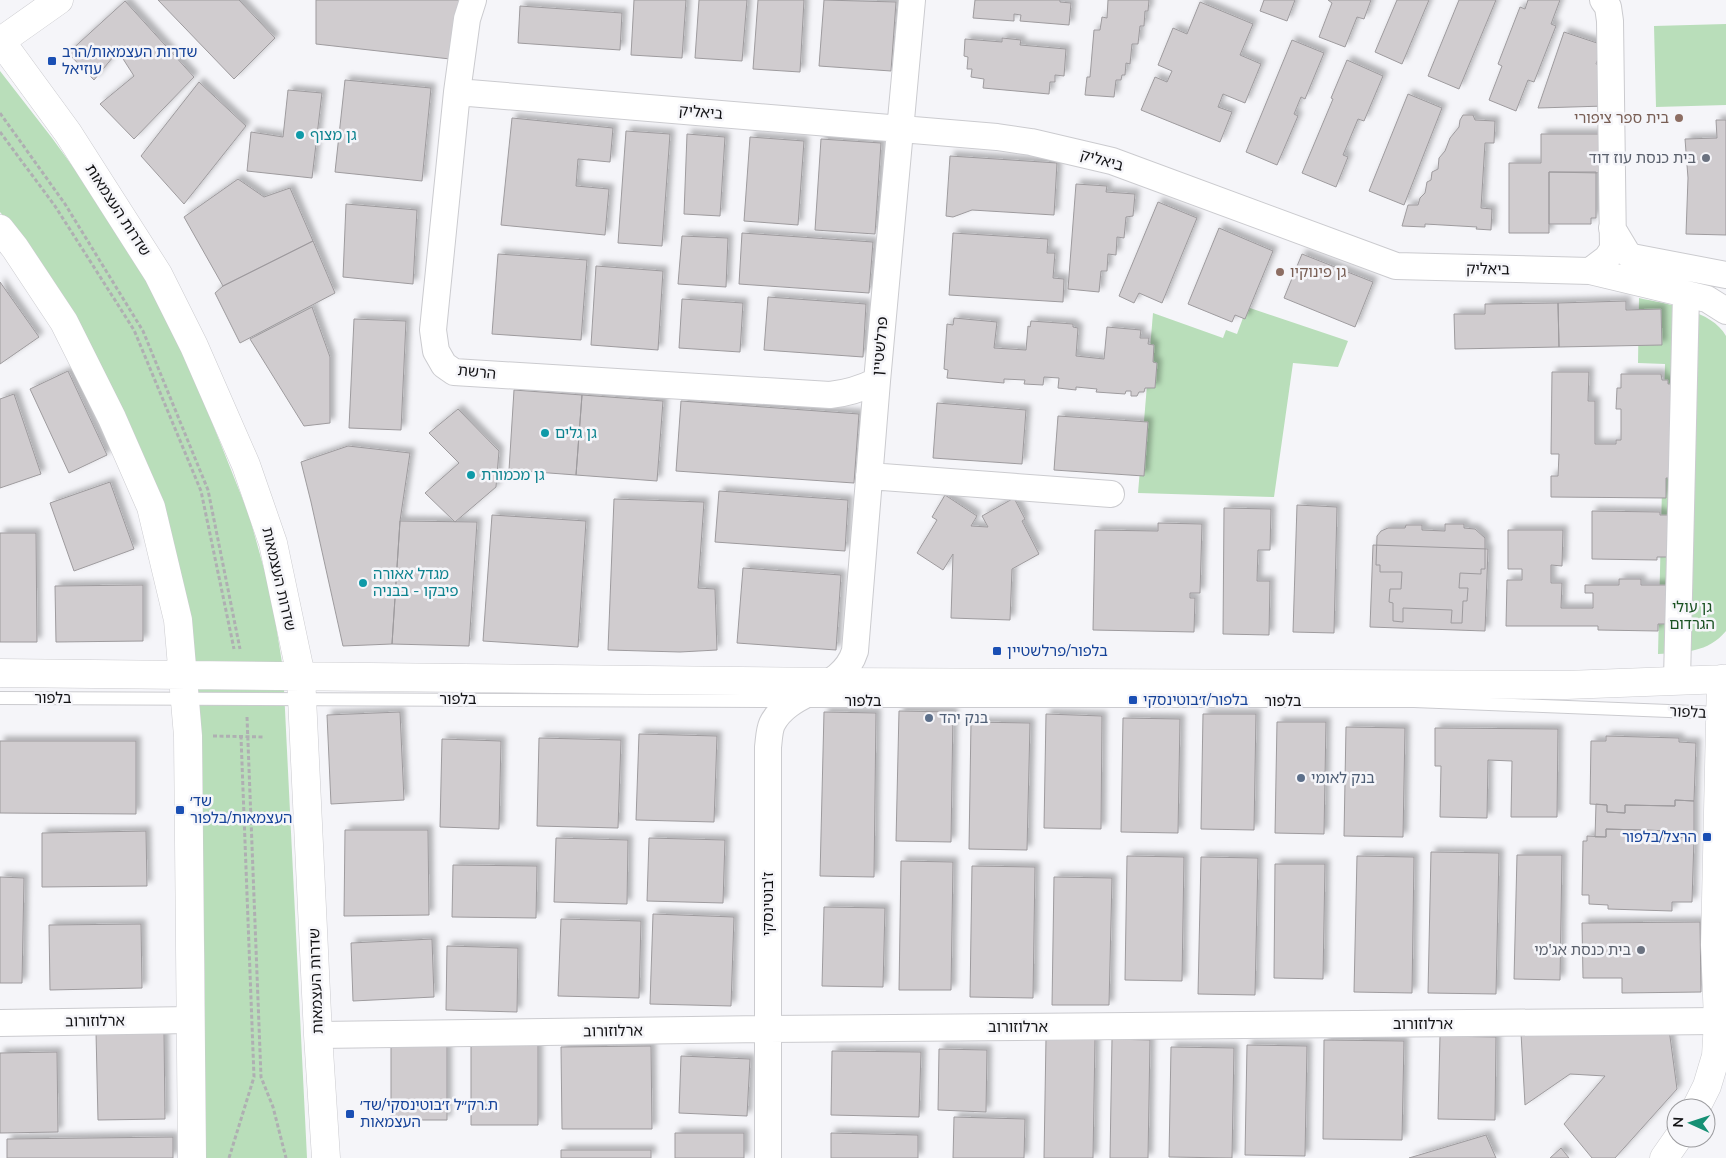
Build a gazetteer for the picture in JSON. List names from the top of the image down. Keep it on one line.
{"streets":{"street":["ביאליק","שדרות העצמאות","פרלשטיין","הרשת","בלפור","ז'בוטינסקי","ארלוזורוב"]},"crossings":[["ביאליק","פרלשטיין"],["ביאליק","הרשת"],["שדרות העצמאות","בלפור"],["שדרות העצמאות","ארלוזורוב"],["פרלשטיין","הרשת"],["פרלשטיין","בלפור"],["פרלשטיין","ז'בוטינסקי"],["בלפור","ז'בוטינסקי"],["ז'בוטינסקי","ארלוזורוב"]],"parks":["גן עולי הגרדום"],"places":{"transit":["שדרות העצמאות/הרב עוזיאל","בלפור/פרלשטיין","בלפור/ז׳בוטינסקי","שד׳ העצמאות/בלפור","הרצל/בלפור","ת.רק״ל ז׳בוטינסקי/שד׳ העצמאות"],"other":["בית ספר ציפורי","גן מצוף","בית כנסת עוז דוד","גן פינוקיו","גן גלים","גן מכמורת","מגדל אאורה פיבקו - בבניה","בנק יהד","בנק לאומי","בית כנסת אג'מי"]},"north":"left"}
